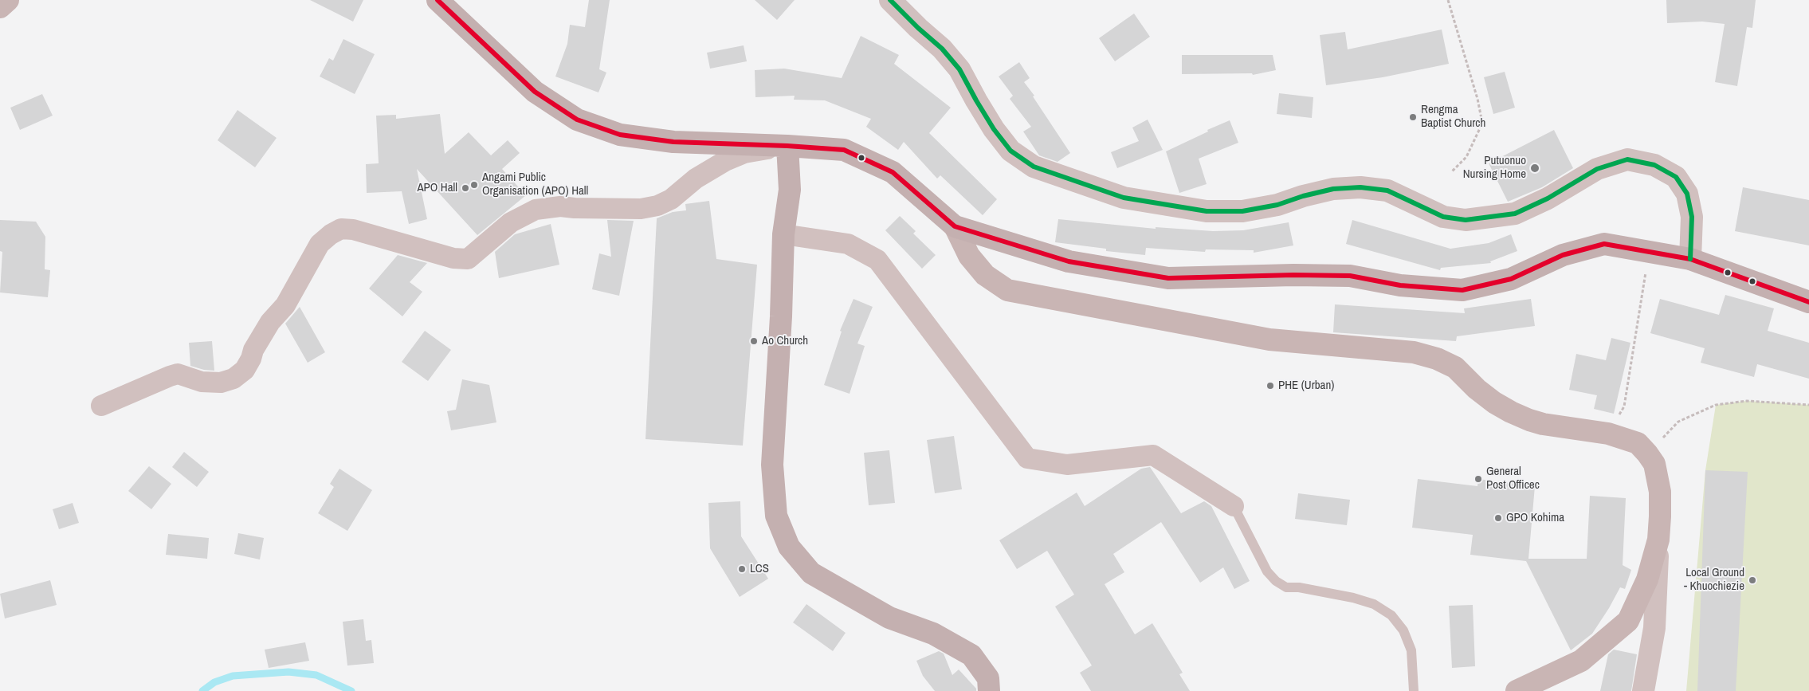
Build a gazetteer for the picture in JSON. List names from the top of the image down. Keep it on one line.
{"places":["Rengma Baptist Church","Putuonuo Nursing Home","Angami Public Organisation (APO) Hall","APO Hall","Ao Church","PHE (Urban)","General Post Officec","GPO Kohima","LCS","Local Ground - Khuochiezie"]}
